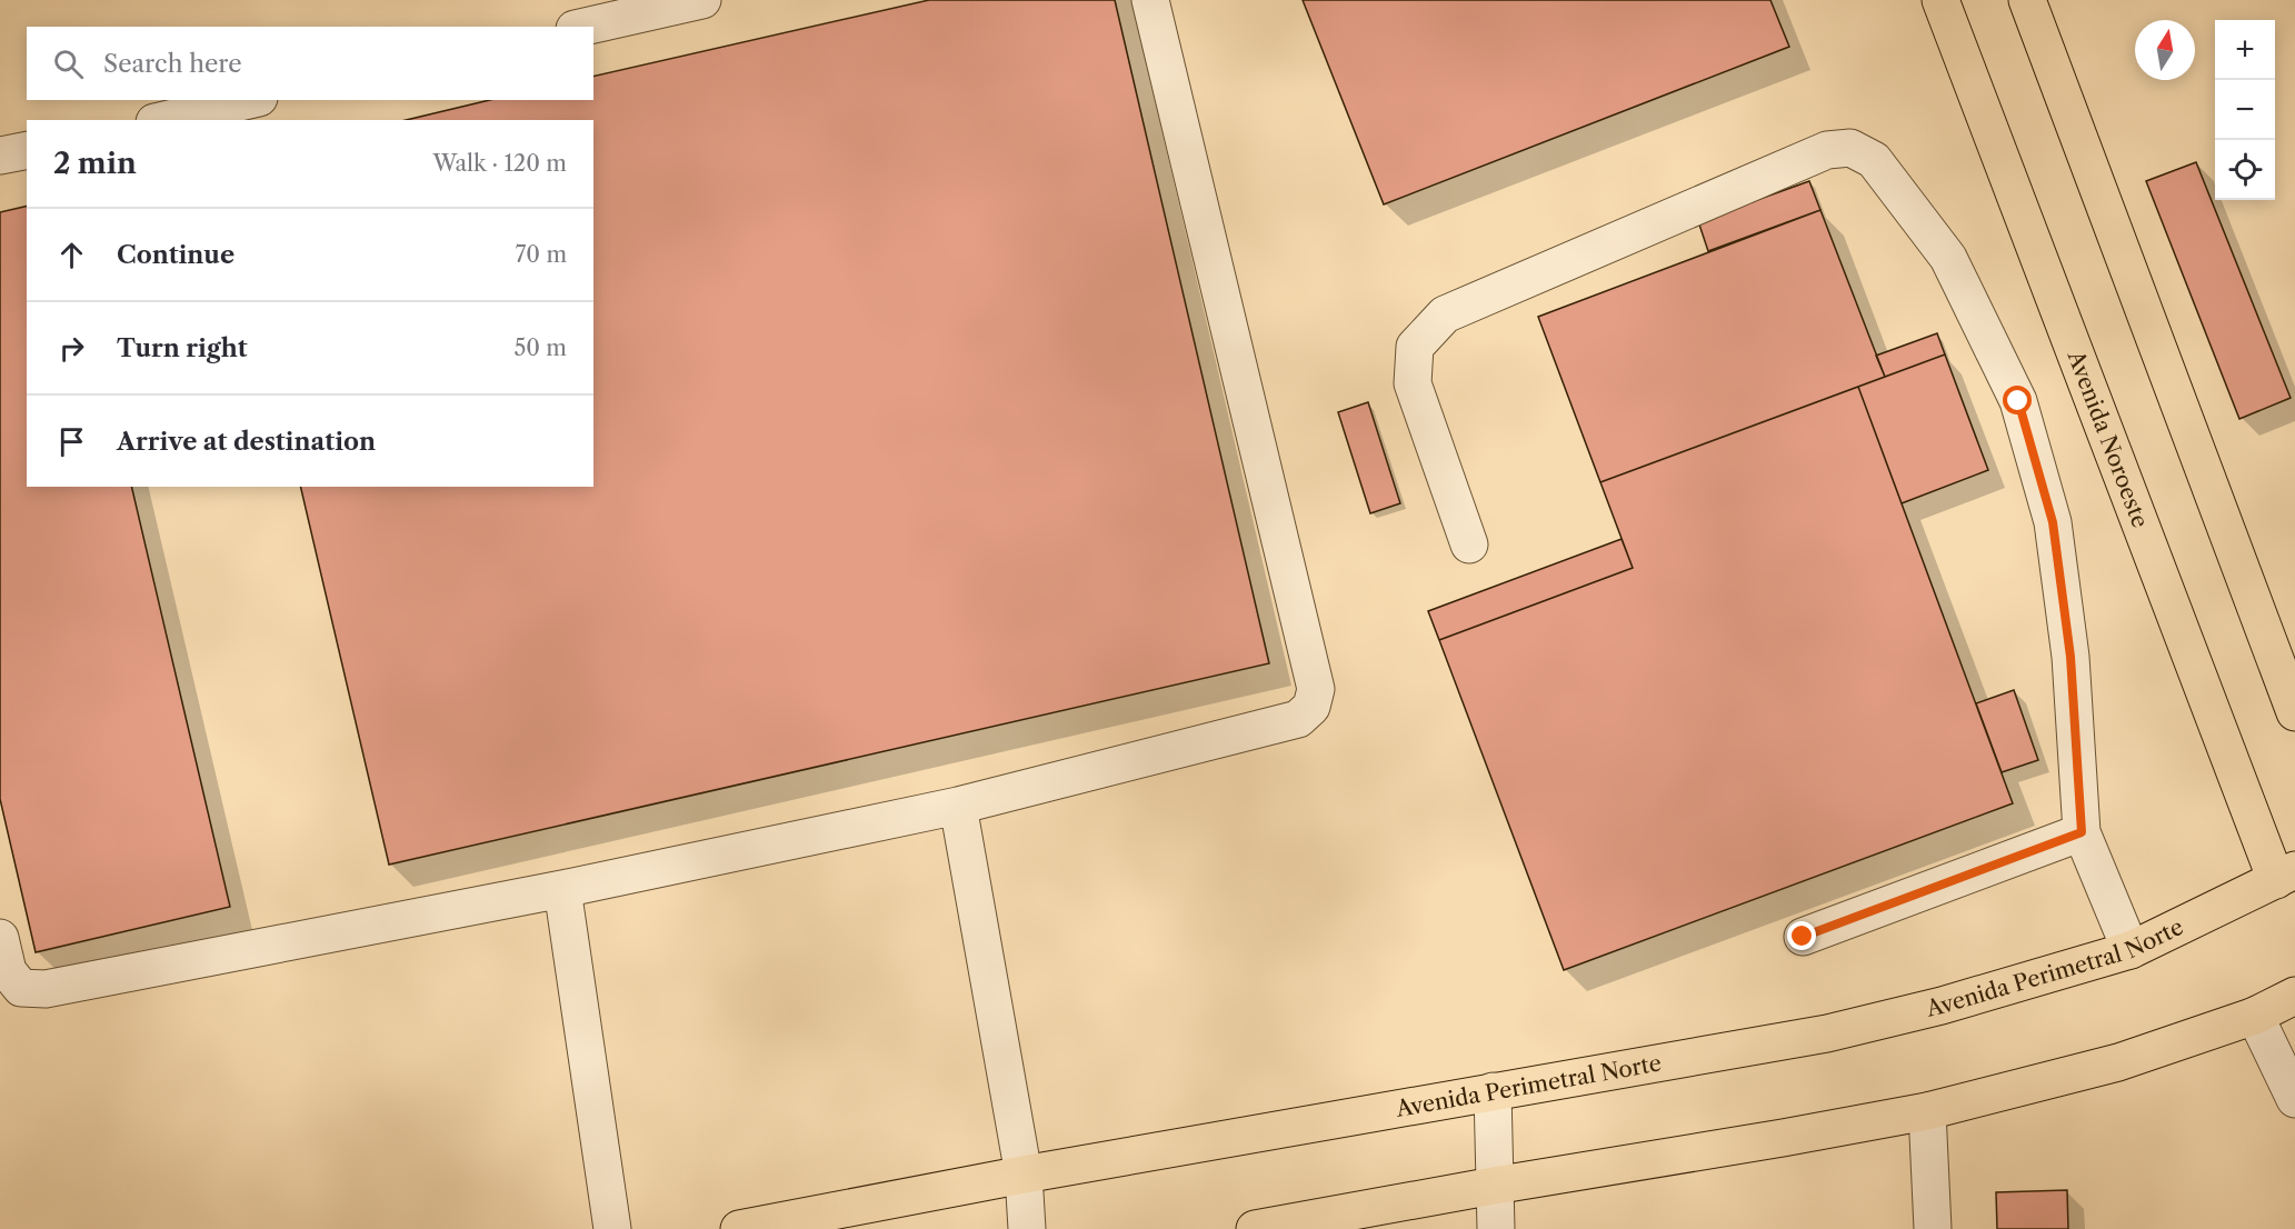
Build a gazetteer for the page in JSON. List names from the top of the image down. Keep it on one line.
{"streets":{"main road":["Avenida Noroeste","Avenida Perimetral Norte"]},"crossings":[["Avenida Noroeste","Avenida Perimetral Norte"]],"north":"top","page":{"map_buttons":["+","−"],"search":"Search here","heading":["2 min","Walk · 120 m"],"list":[["Continue","70 m"],["Turn right","50 m"],"Arrive at destination"]}}
